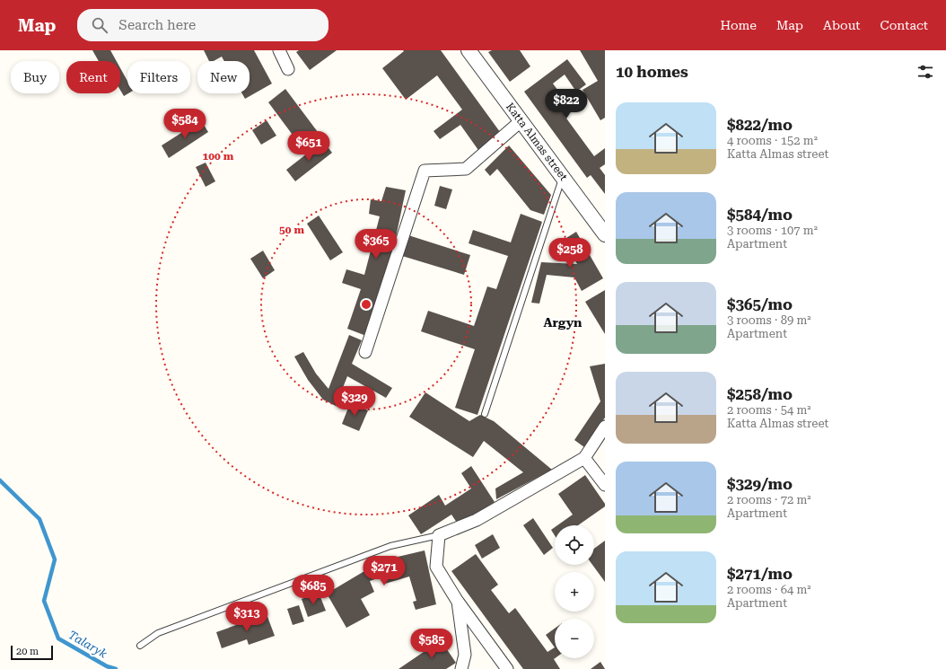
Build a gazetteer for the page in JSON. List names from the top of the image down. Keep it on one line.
{"streets":{"street":["Katta Almas street"]},"districts":["Argyn"],"water":["Talaryk"],"scale_bar":"20 m","page":{"header":"Map","search":"Search here","nav":["Home","Map","About","Contact"],"heading":"10 homes","chip":["Buy","Rent","Filters","New"],"price":["$822","$584","$651","$365","$258","$329","$271","$685","$313","$585"],"list":[{"name":"$822/mo","note":"4 rooms · 152 m² · Katta Almas street"},{"name":"$584/mo","note":"3 rooms · 107 m² · Apartment"},{"name":"$365/mo","note":"3 rooms · 89 m² · Apartment"},{"name":"$258/mo","note":"2 rooms · 54 m² · Katta Almas street"},{"name":"$329/mo","note":"2 rooms · 72 m² · Apartment"},{"name":"$271/mo","note":"2 rooms · 64 m² · Apartment"}],"map_buttons":["+","−"],"scale":"20 m"},"rings":["100 m","50 m"]}
